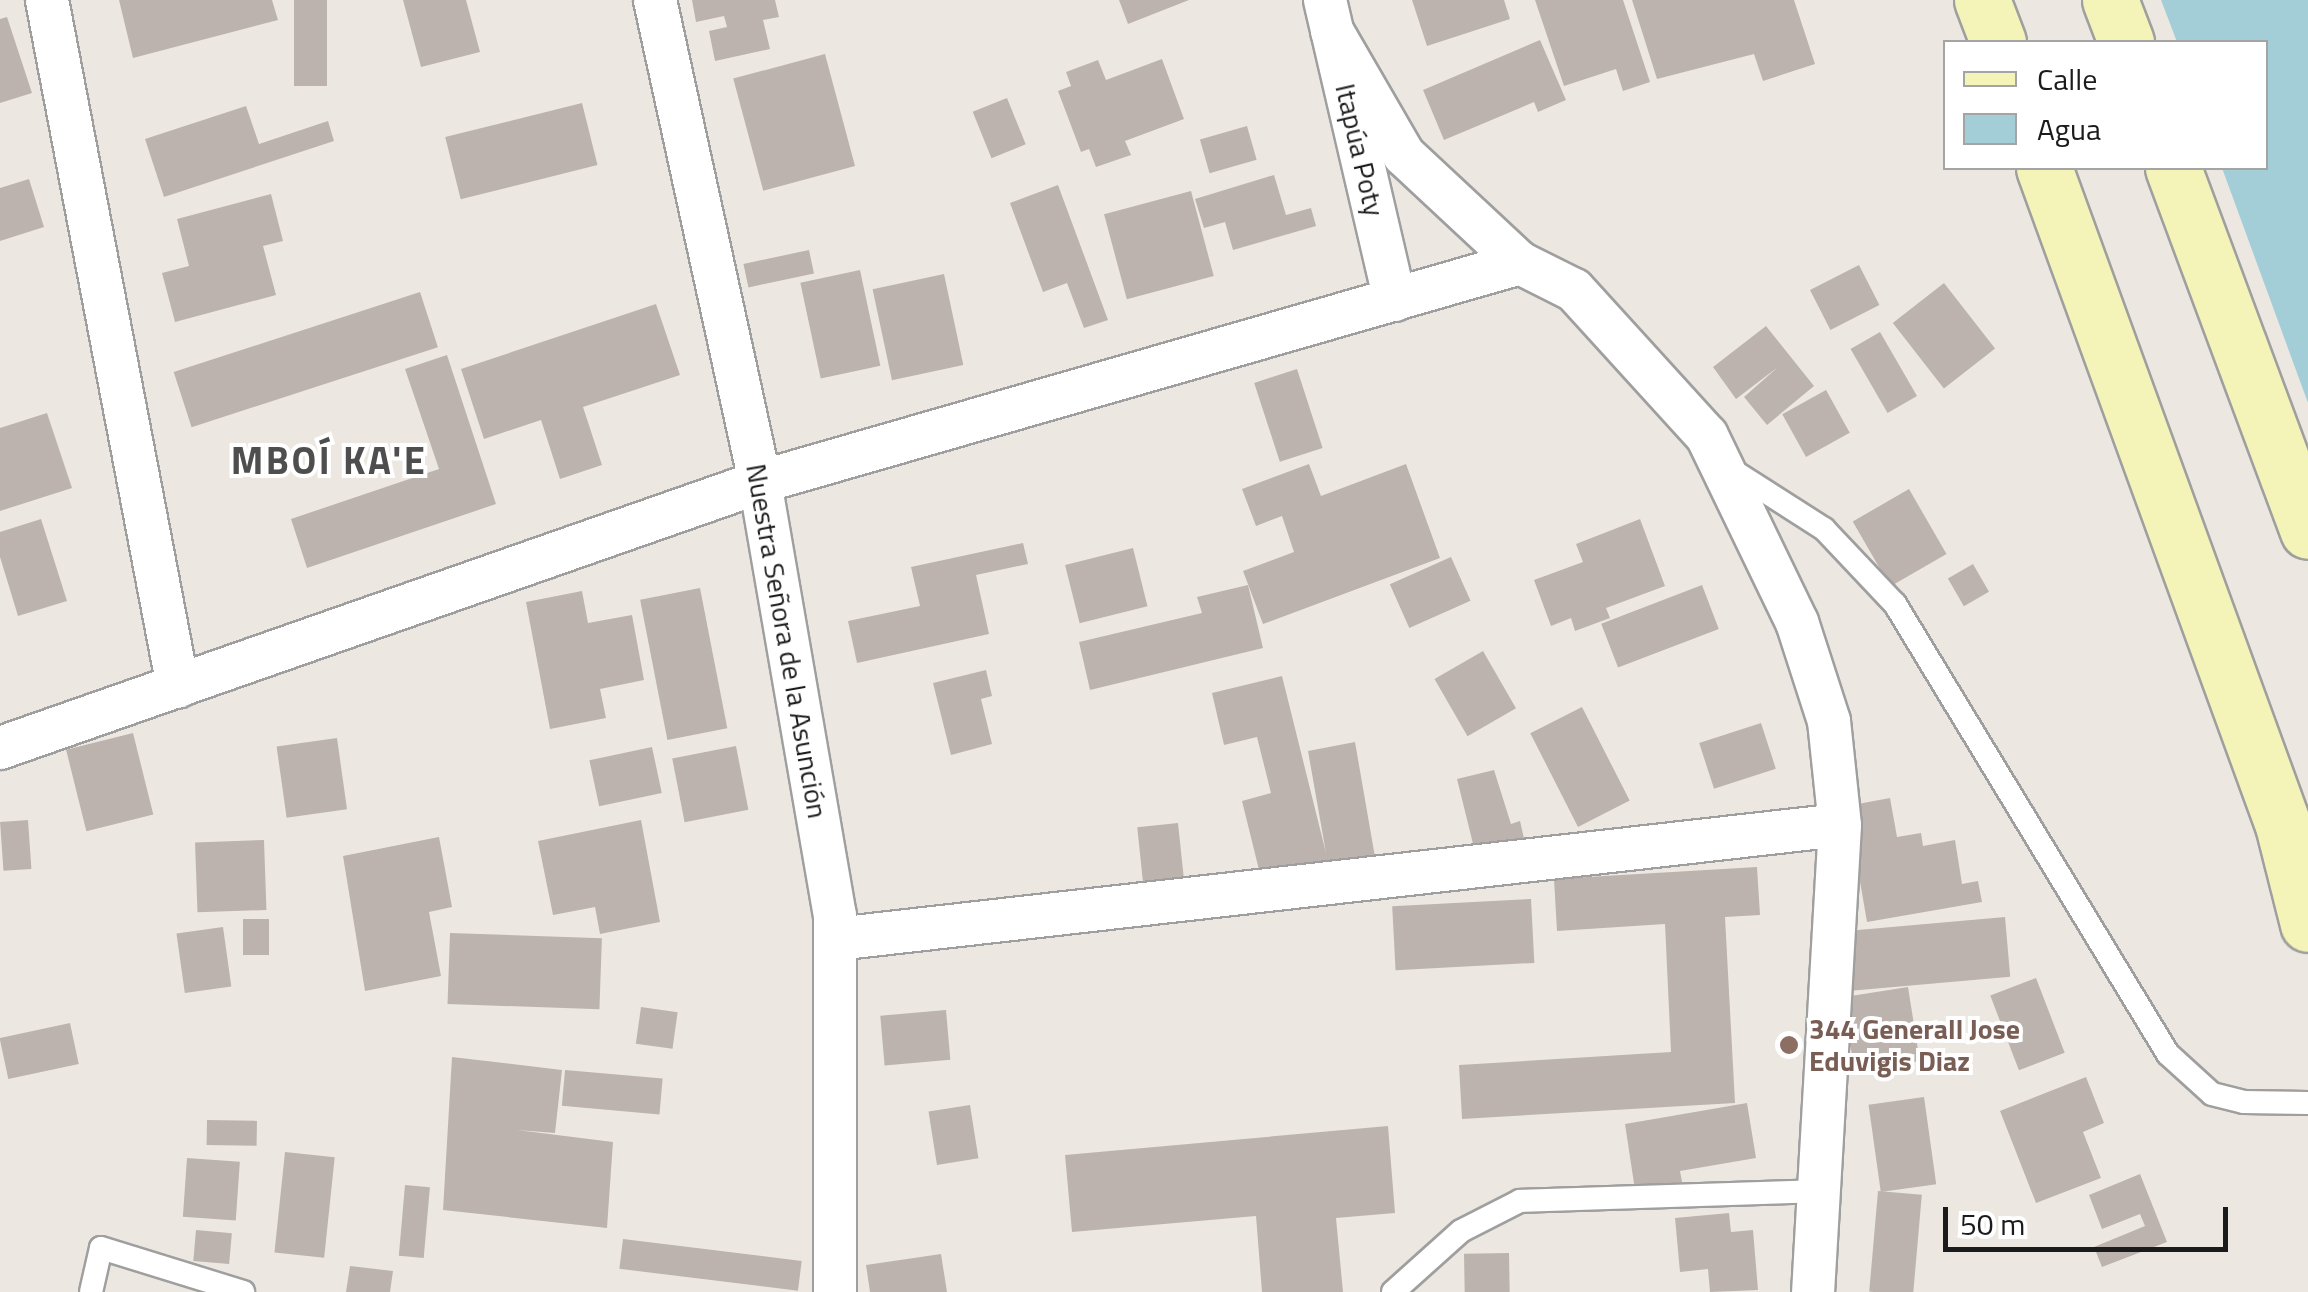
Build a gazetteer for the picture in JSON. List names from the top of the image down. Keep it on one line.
{"streets":{"street":["Itapúa Poty","Nuestra Señora de la Asunción"]},"districts":["MBOÍ KA'E"],"places":["344 Generall Jose Eduvigis Diaz"],"legend":["Calle","Agua"],"scale_bar":"50 m"}
